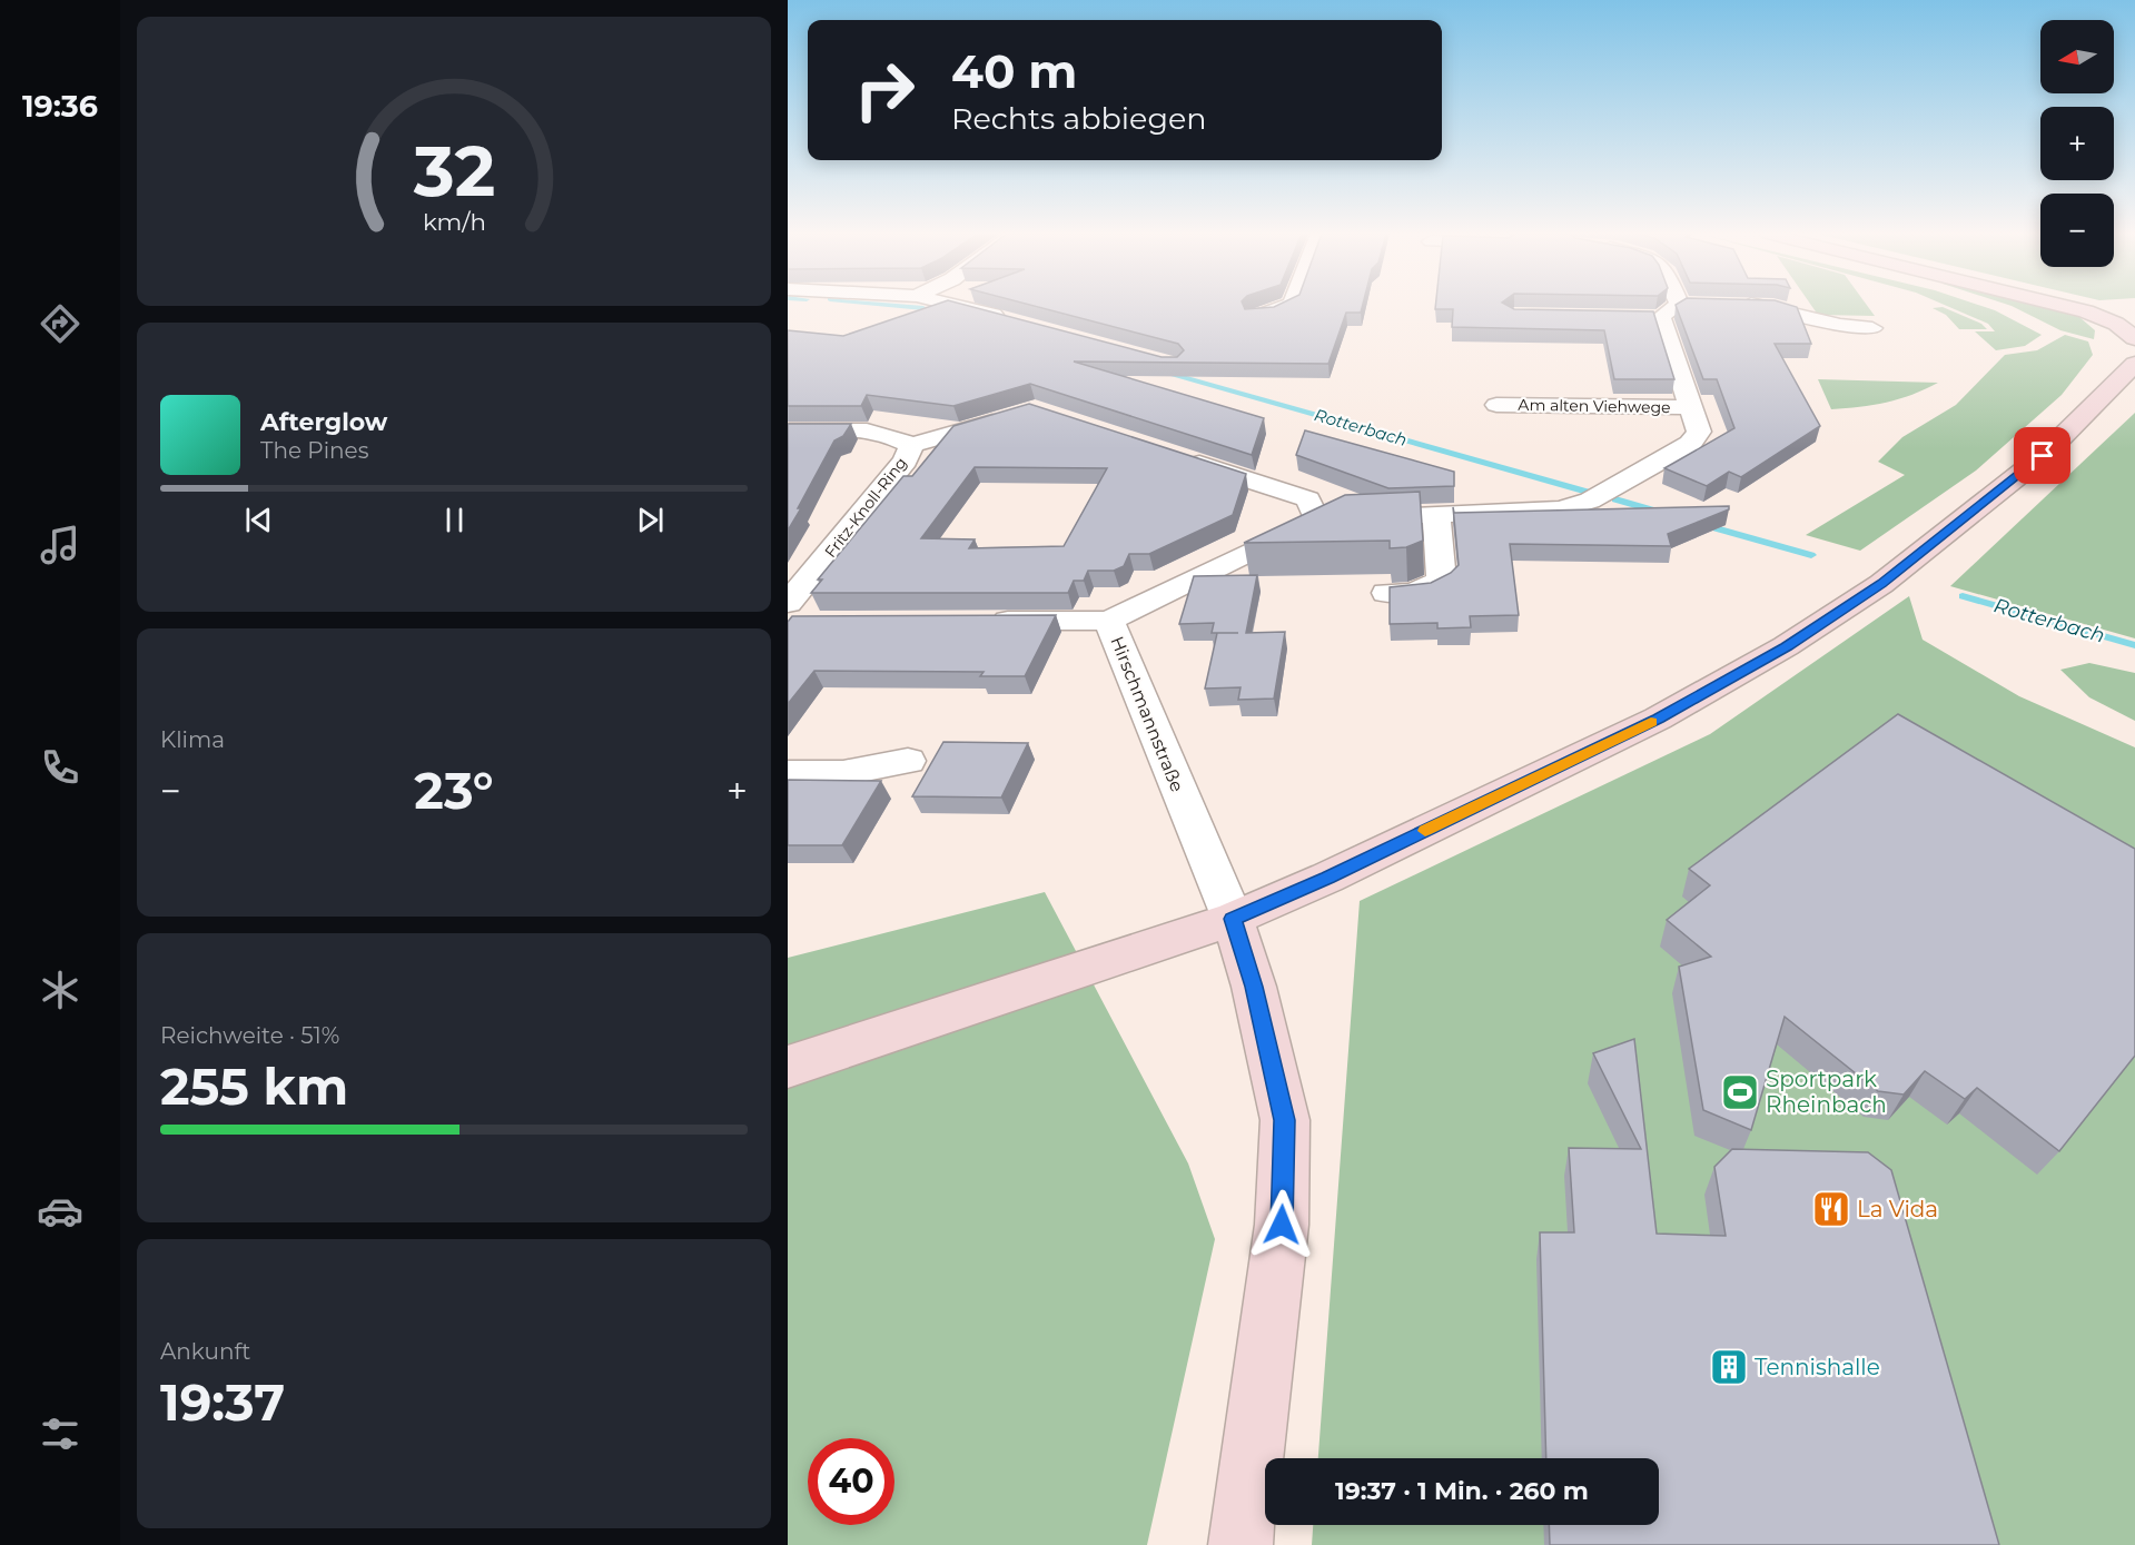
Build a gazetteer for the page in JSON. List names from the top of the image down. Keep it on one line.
{"streets":{"street":["Am alten Viehwege","Fritz-Knoll-Ring","Hirschmannstraße"]},"crossings":[["Am alten Viehwege","Hirschmannstraße"]],"water":["Rotterbach"],"places":{"sports":["Sportpark Rheinbach"],"restaurant":["La Vida"],"building":["Tennishalle"]},"north":"left","page":{"tabs":"19:36","map_buttons":["+","−"],"turn":["40 m","Rechts abbiegen"],"song":["Afterglow","The Pines"],"tile":["Klima",["Reichweite · 51%","255 km"],["Ankunft","19:37"]],"heat":["−","23°","+"],"limit":"40","trip":"19:37 · 1 Min. · 260 m","gauge":["32","km/h"]}}
